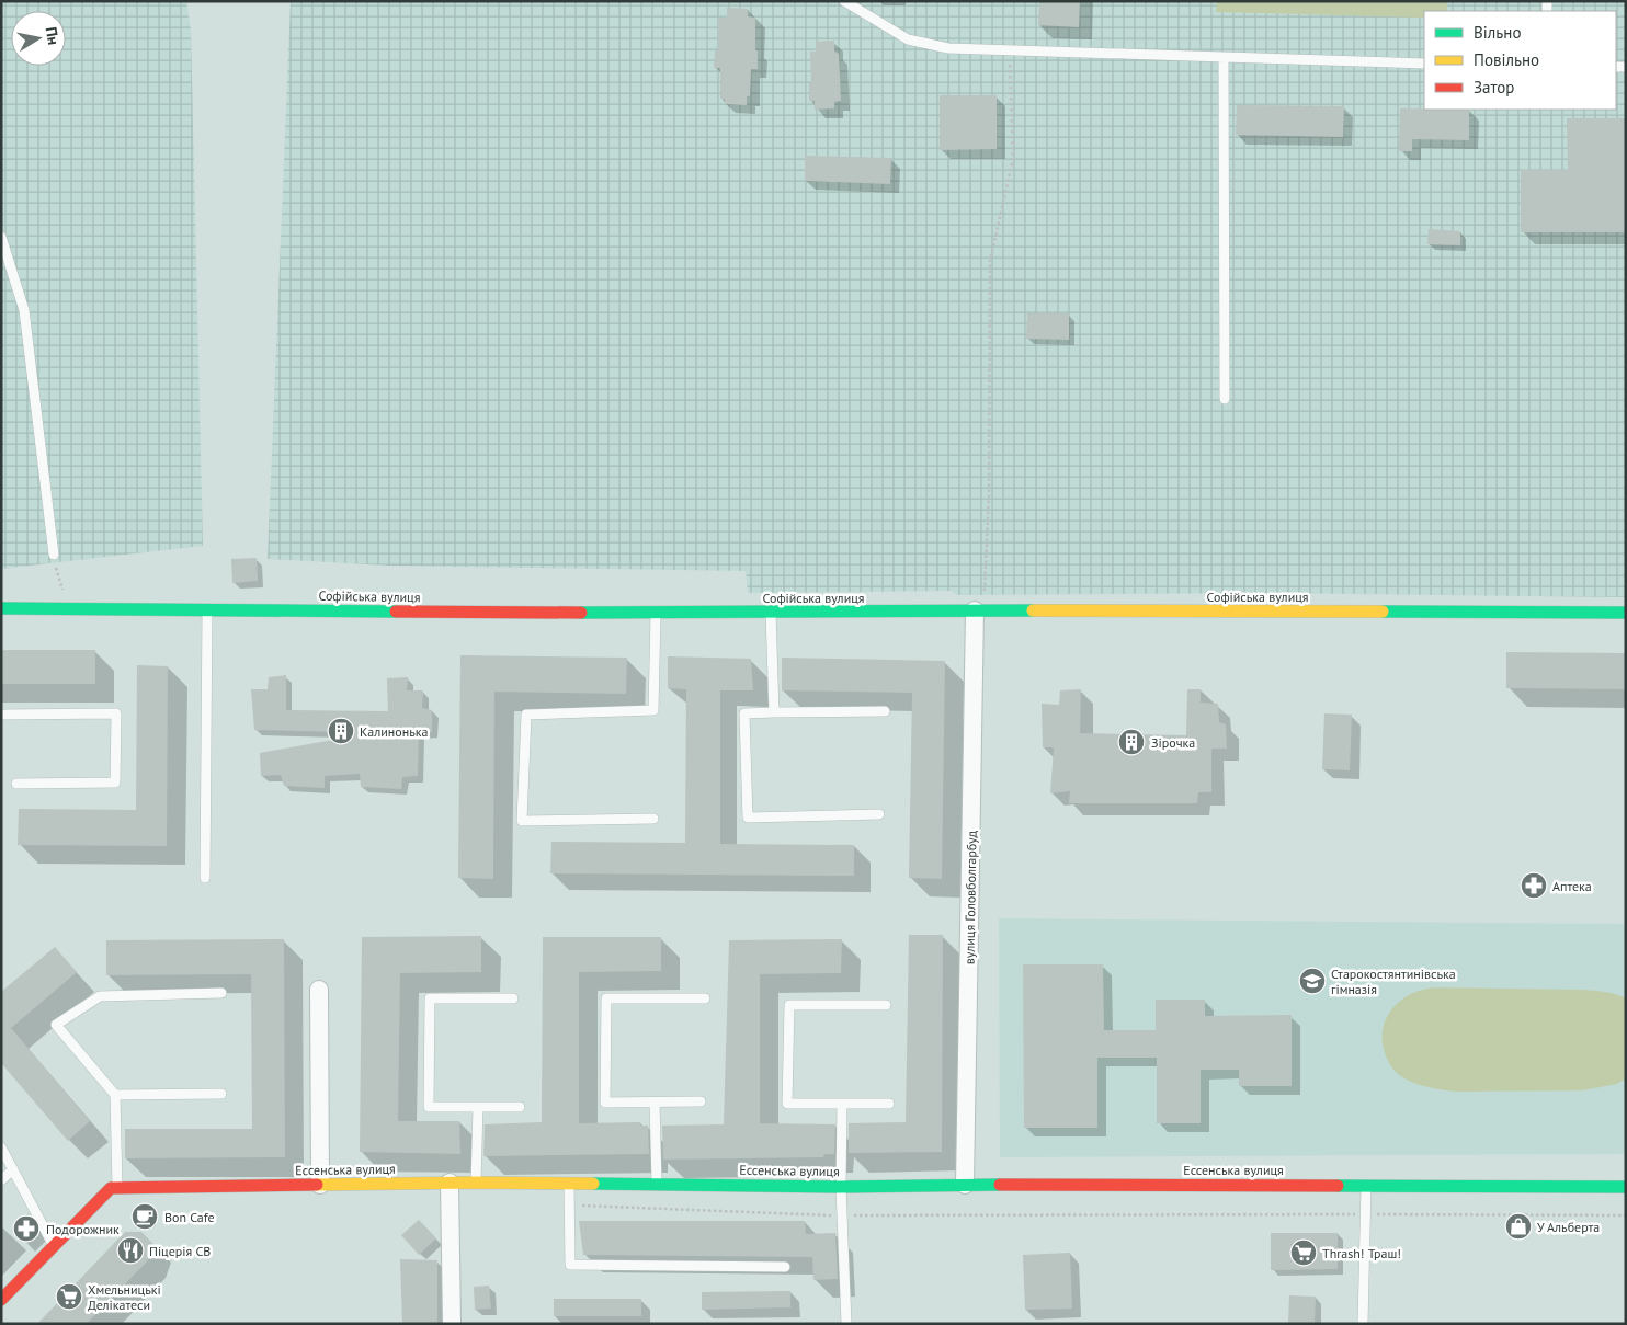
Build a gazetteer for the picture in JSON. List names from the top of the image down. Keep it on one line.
{"streets":{"street":["Софійська вулиця","вулиця Головболгарбуд","Ессенська вулиця"]},"crossings":[["Софійська вулиця","вулиця Головболгарбуд"],["вулиця Головболгарбуд","Ессенська вулиця"]],"places":{"building":["Калинонька","Зірочка"],"pharmacy":["Аптека","Подорожник"],"school or university":["Старокостянтинівська гімназія"],"cafe":["Bon Cafe"],"shop":["У Альберта"],"restaurant":["Піцерія СВ"],"supermarket":["Thrash! Траш!","Хмельницькі Делікатеси"]},"legend":["Вільно","Повільно","Затор"],"north":"right"}
